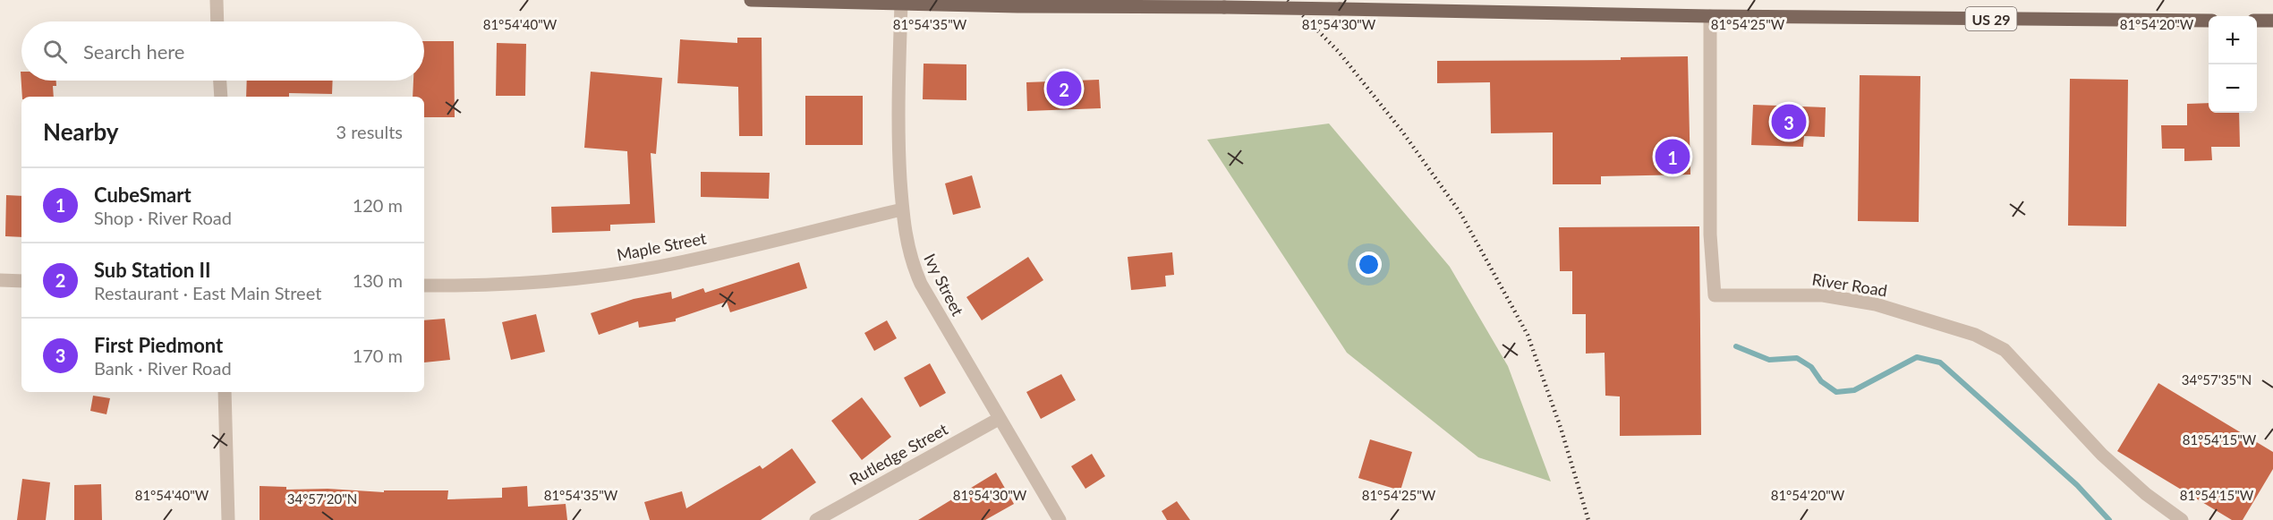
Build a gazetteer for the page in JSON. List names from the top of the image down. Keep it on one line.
{"streets":{"main road":["US 29"],"street":["Maple Street","Ivy Street","River Road","Rutledge Street"]},"crossings":[["US 29","Ivy Street"],["US 29","River Road"],["Maple Street","Ivy Street"],["Ivy Street","Rutledge Street"]],"page":{"map_buttons":["+","−"],"search":"Search here","pins":["2","3","1"],"heading":["Nearby","3 results"],"list":[{"mark":"1","name":"CubeSmart","note":"Shop · River Road","value":"120 m"},{"mark":"2","name":"Sub Station II","note":"Restaurant · East Main Street","value":"130 m"},{"mark":"3","name":"First Piedmont","note":"Bank · River Road","value":"170 m"}]},"coordinates":["81°54'40\"W","81°54'35\"W","81°54'30\"W","81°54'25\"W","81°54'20\"W","34°57'35\"N","81°54'15\"W","34°57'20\"N"]}
